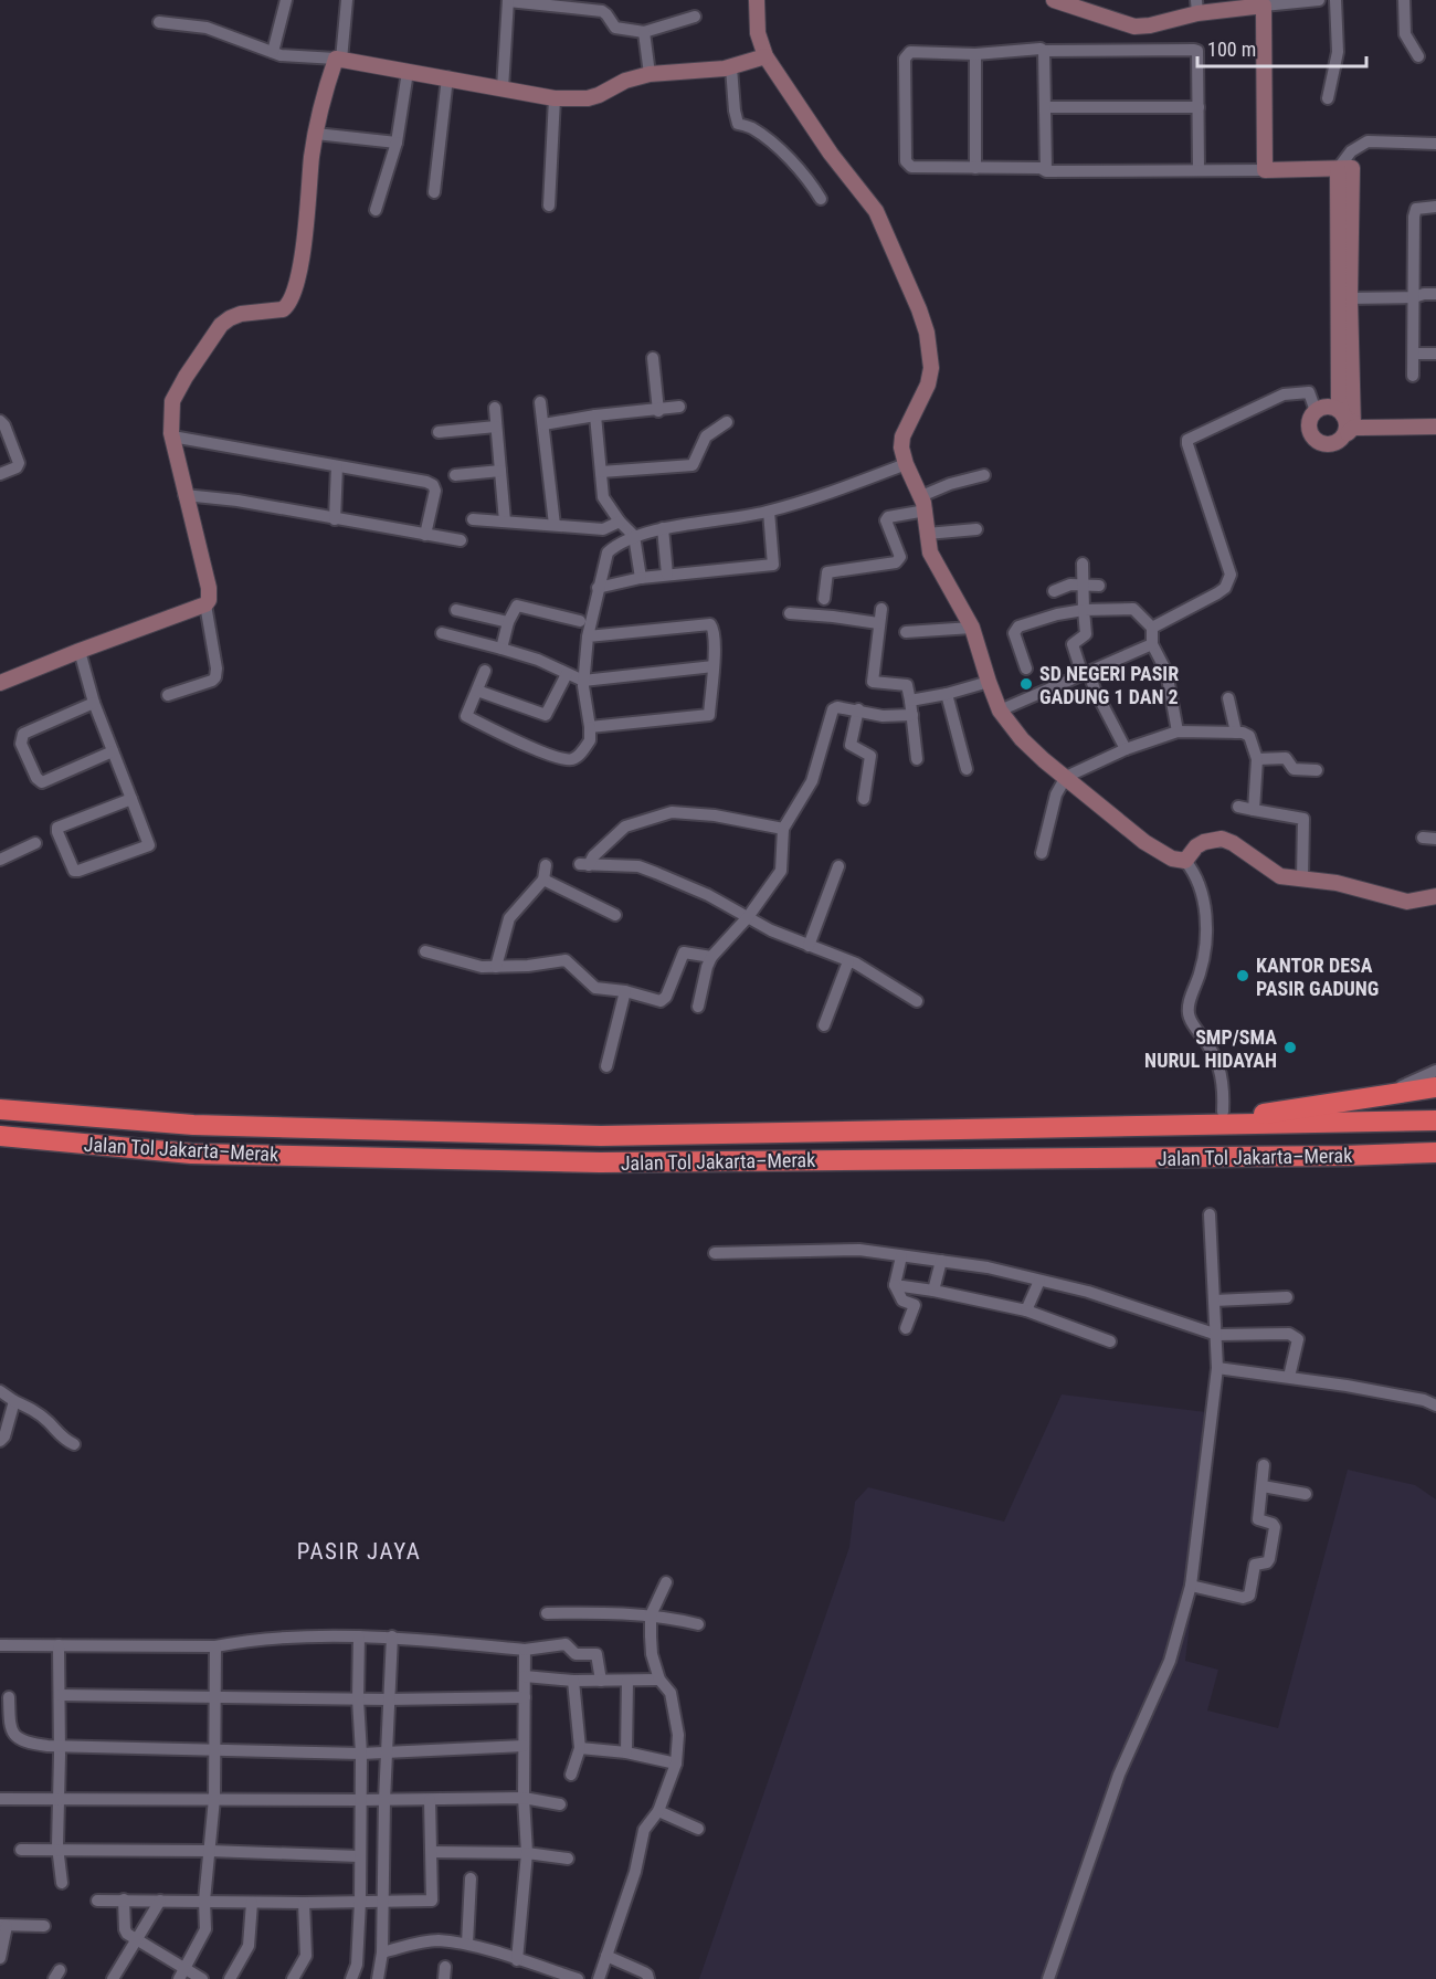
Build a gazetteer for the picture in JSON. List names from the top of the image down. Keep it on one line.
{"streets":{"highway":["Jalan Tol Jakarta–Merak"]},"districts":["PASIR JAYA"],"places":["SD NEGERI PASIR GADUNG 1 DAN 2","KANTOR DESA PASIR GADUNG","SMP/SMA NURUL HIDAYAH"],"scale_bar":"100 m"}
